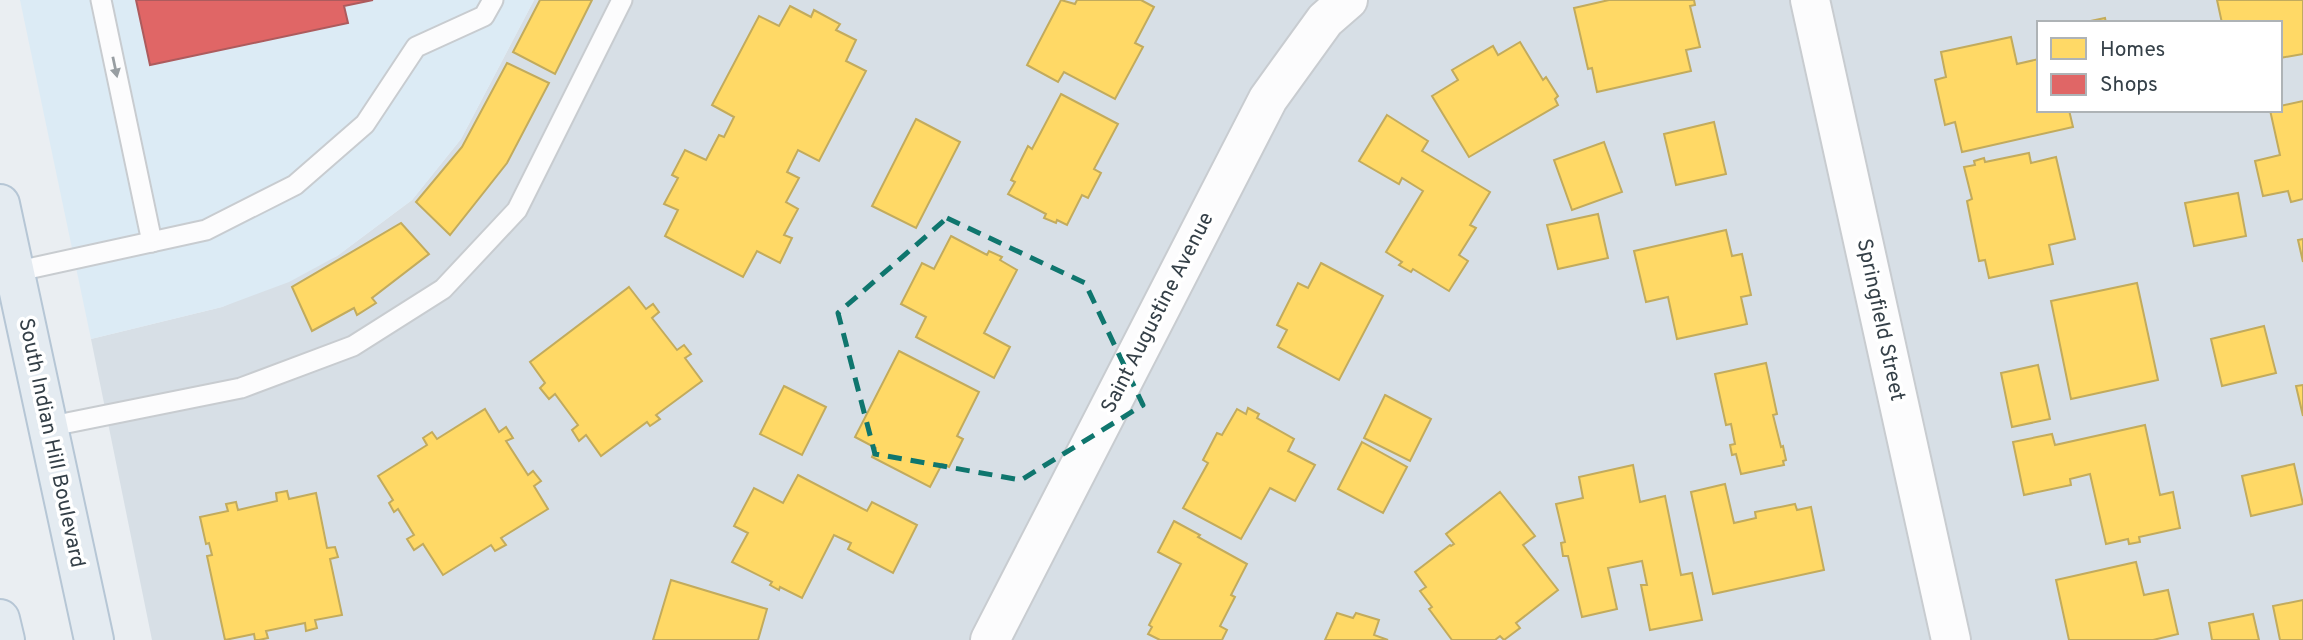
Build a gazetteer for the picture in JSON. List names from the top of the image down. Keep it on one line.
{"streets":{"main road":["South Indian Hill Boulevard"],"street":["Saint Augustine Avenue","Springfield Street"]},"legend":["Homes","Shops"]}
